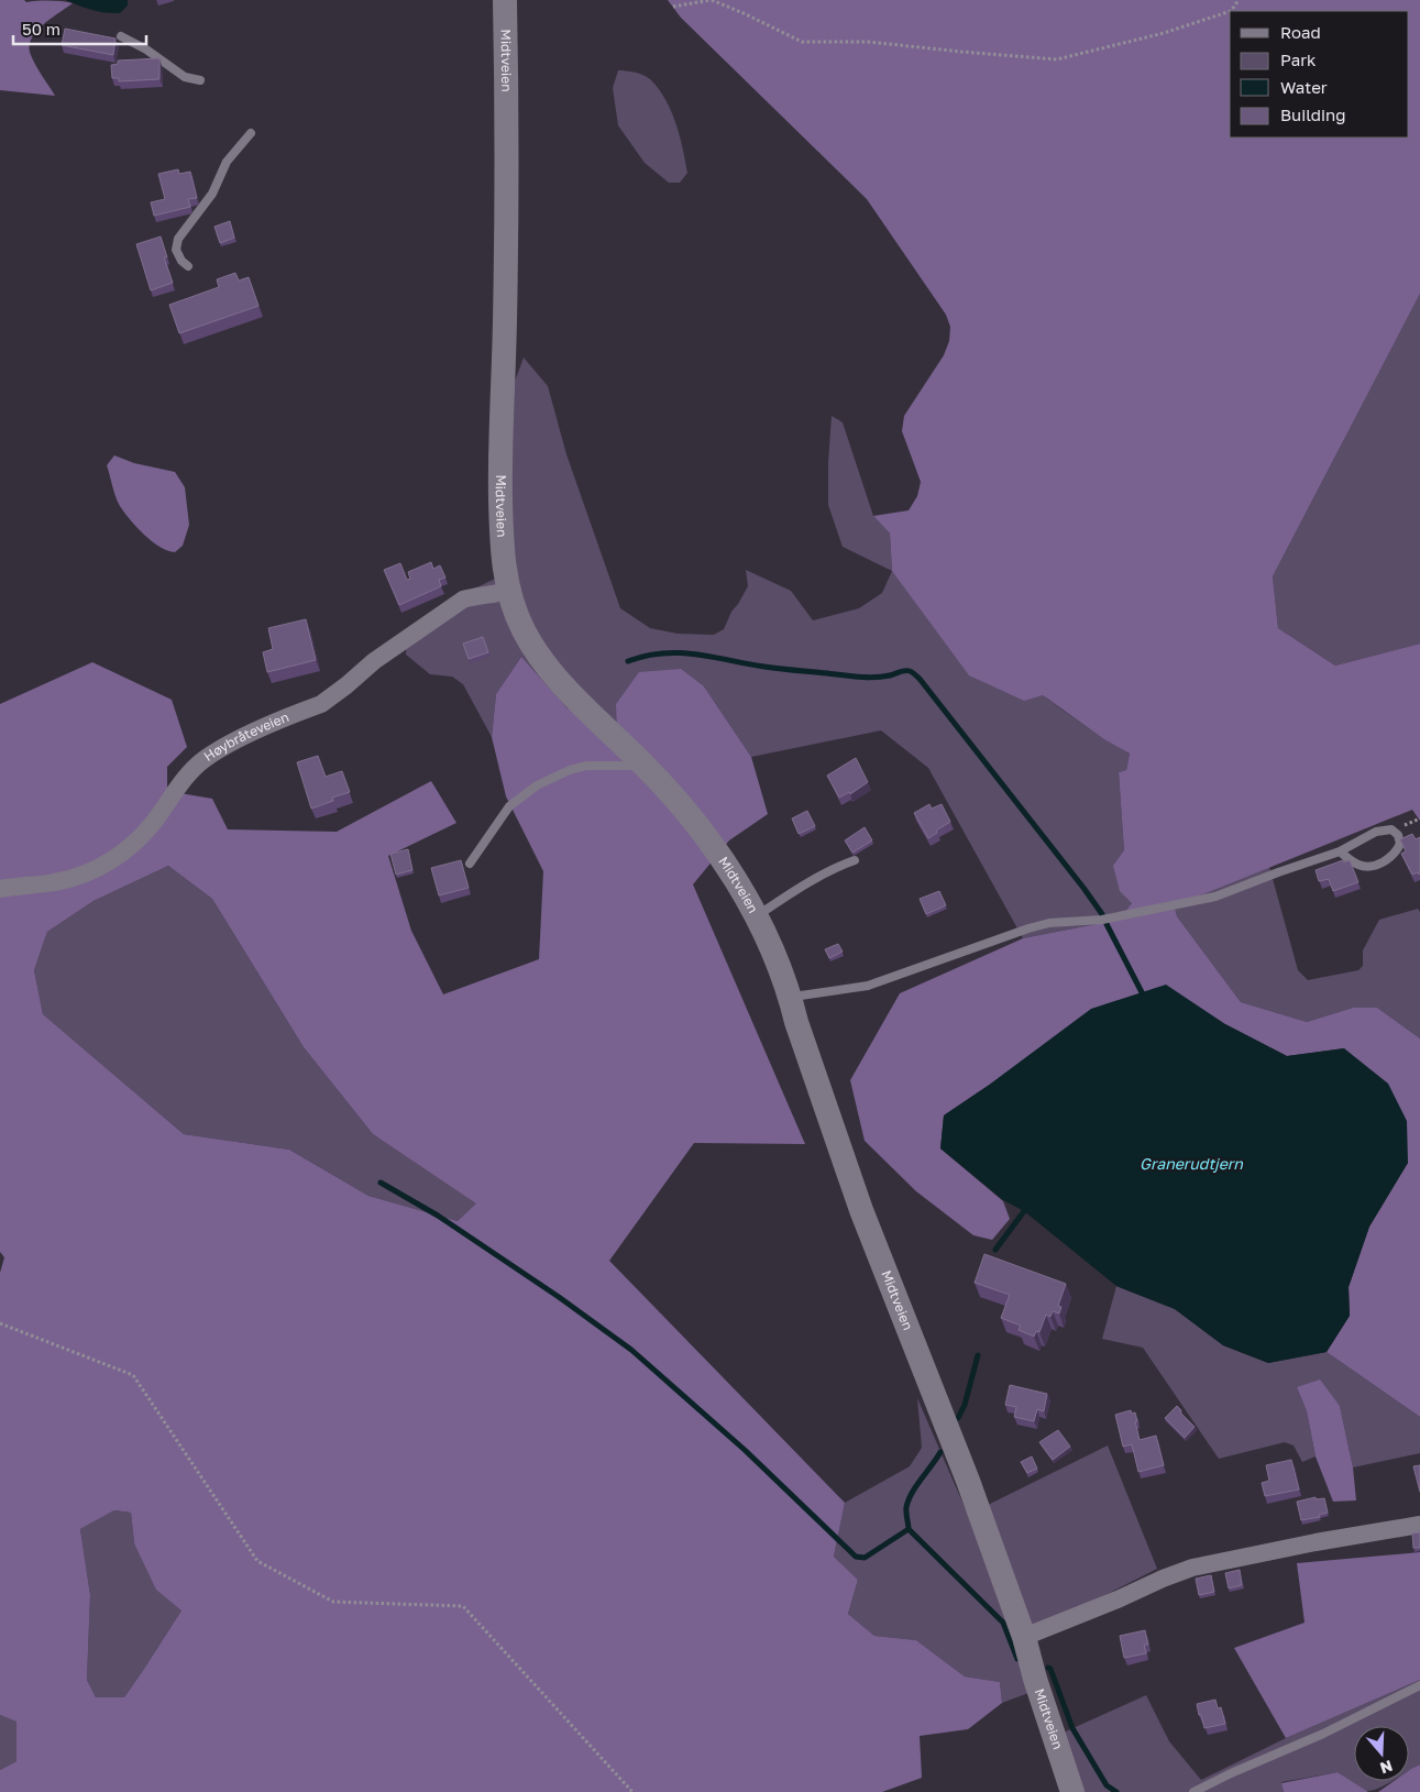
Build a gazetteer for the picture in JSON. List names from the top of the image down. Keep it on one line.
{"streets":{"main road":["Midtveien"],"street":["Høybråteveien"]},"crossings":[["Midtveien","Høybråteveien"]],"water":["Granerudtjern"],"legend":["Road","Park","Water","Building"],"scale_bar":"50 m","north":"bottom"}
